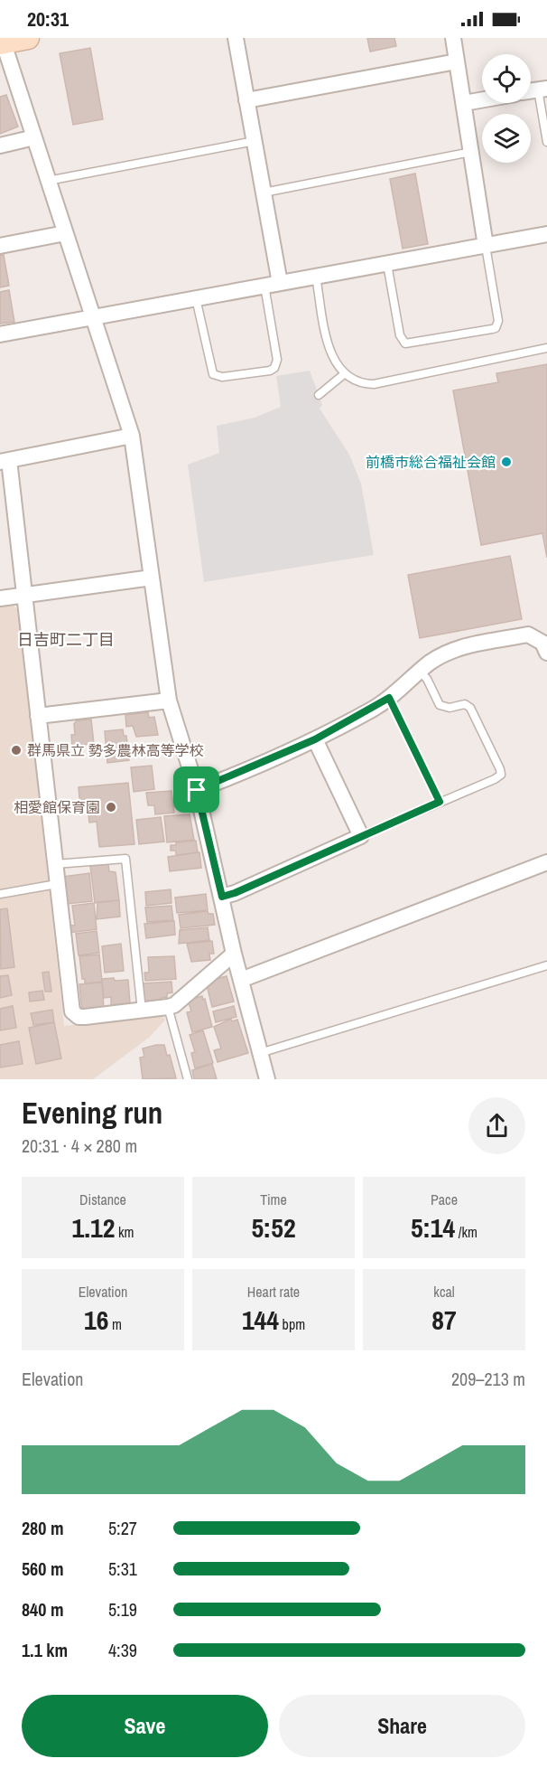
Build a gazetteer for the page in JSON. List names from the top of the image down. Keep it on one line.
{"districts":["日吉町二丁目"],"places":["前橋市総合福祉会館","群馬県立 勢多農林高等学校","相愛館保育園"],"page":{"status":"20:31","heading":["Evening run","20:31 · 4 × 280 m"],"stats":[["Distance","1.12 km"],["Time","5:52"],["Pace","5:14 /km"],["Elevation","16 m"],["Heart rate","144 bpm"],["kcal","87"]],"chart":["Elevation","209–213 m"],"list":[{"name":"280 m","note":"5:27"},{"name":"560 m","note":"5:31"},{"name":"840 m","note":"5:19"},{"name":"1.1 km","note":"4:39"}],"buttons":["Save","Share"]}}
